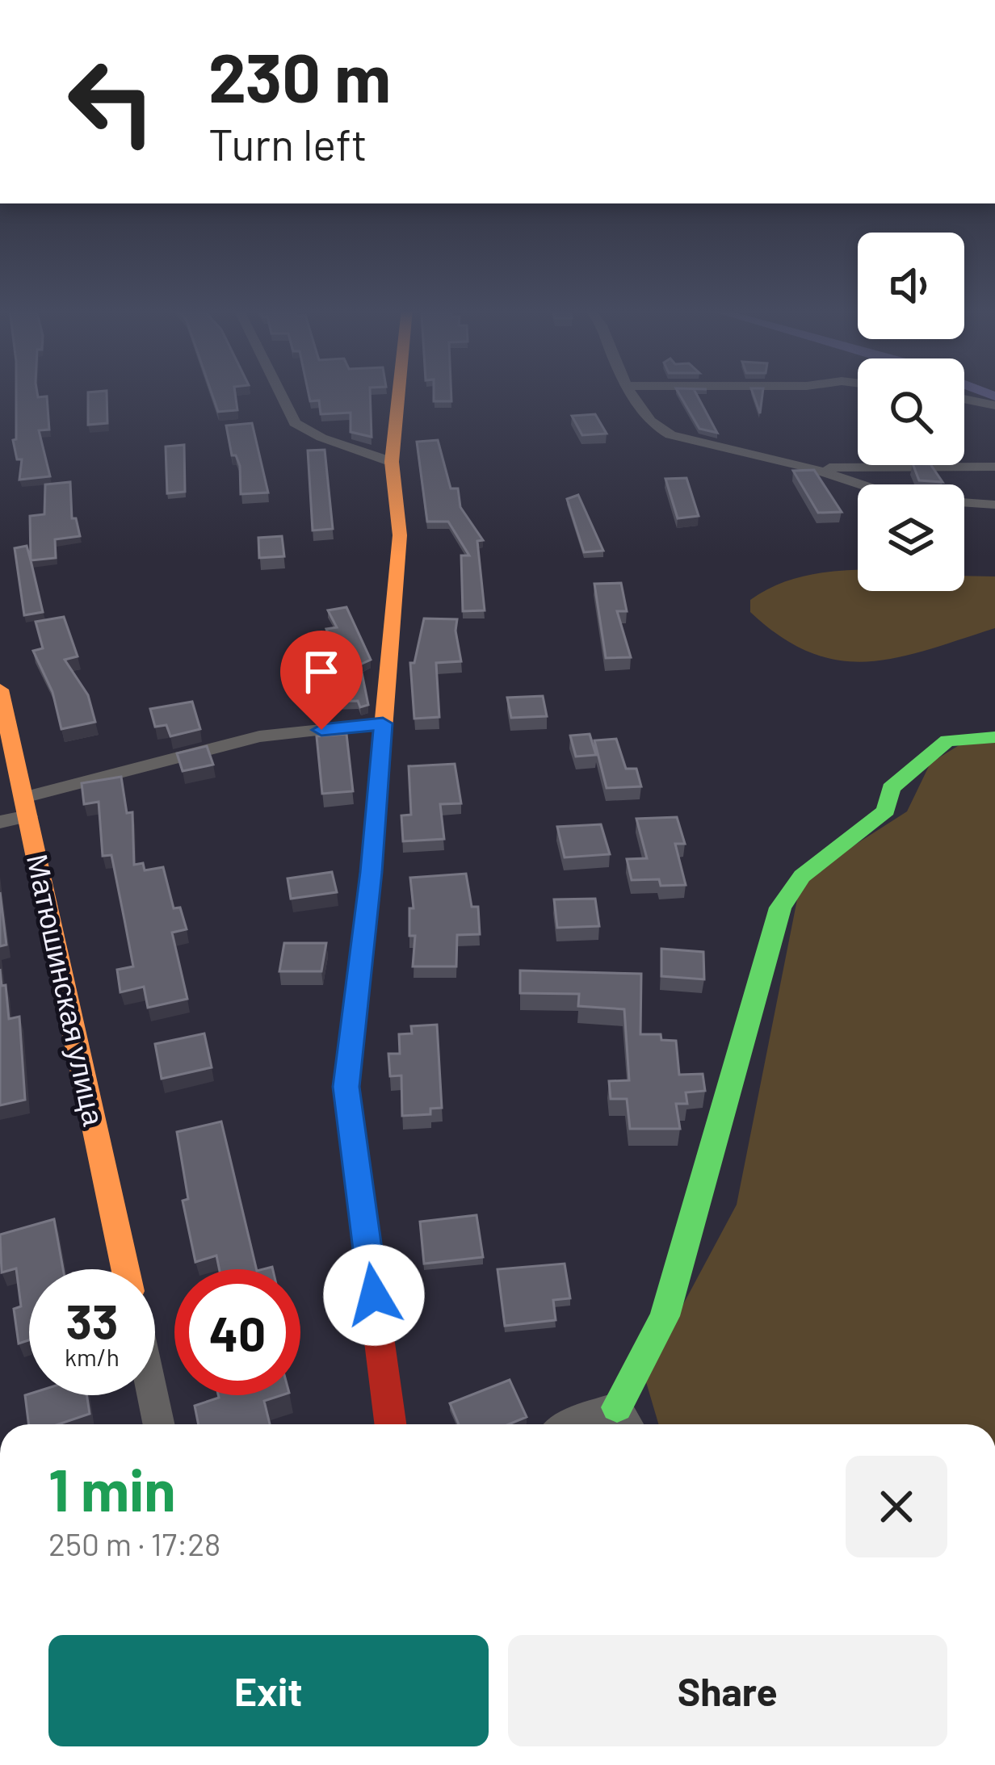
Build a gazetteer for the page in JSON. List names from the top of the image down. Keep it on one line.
{"streets":{"street":["Матюшинская улица"]},"page":{"turn":["230 m","Turn left"],"speed":"33 km/h","limit":"40","heading":["1 min","250 m · 17:28"],"buttons":["Exit","Share"]}}
